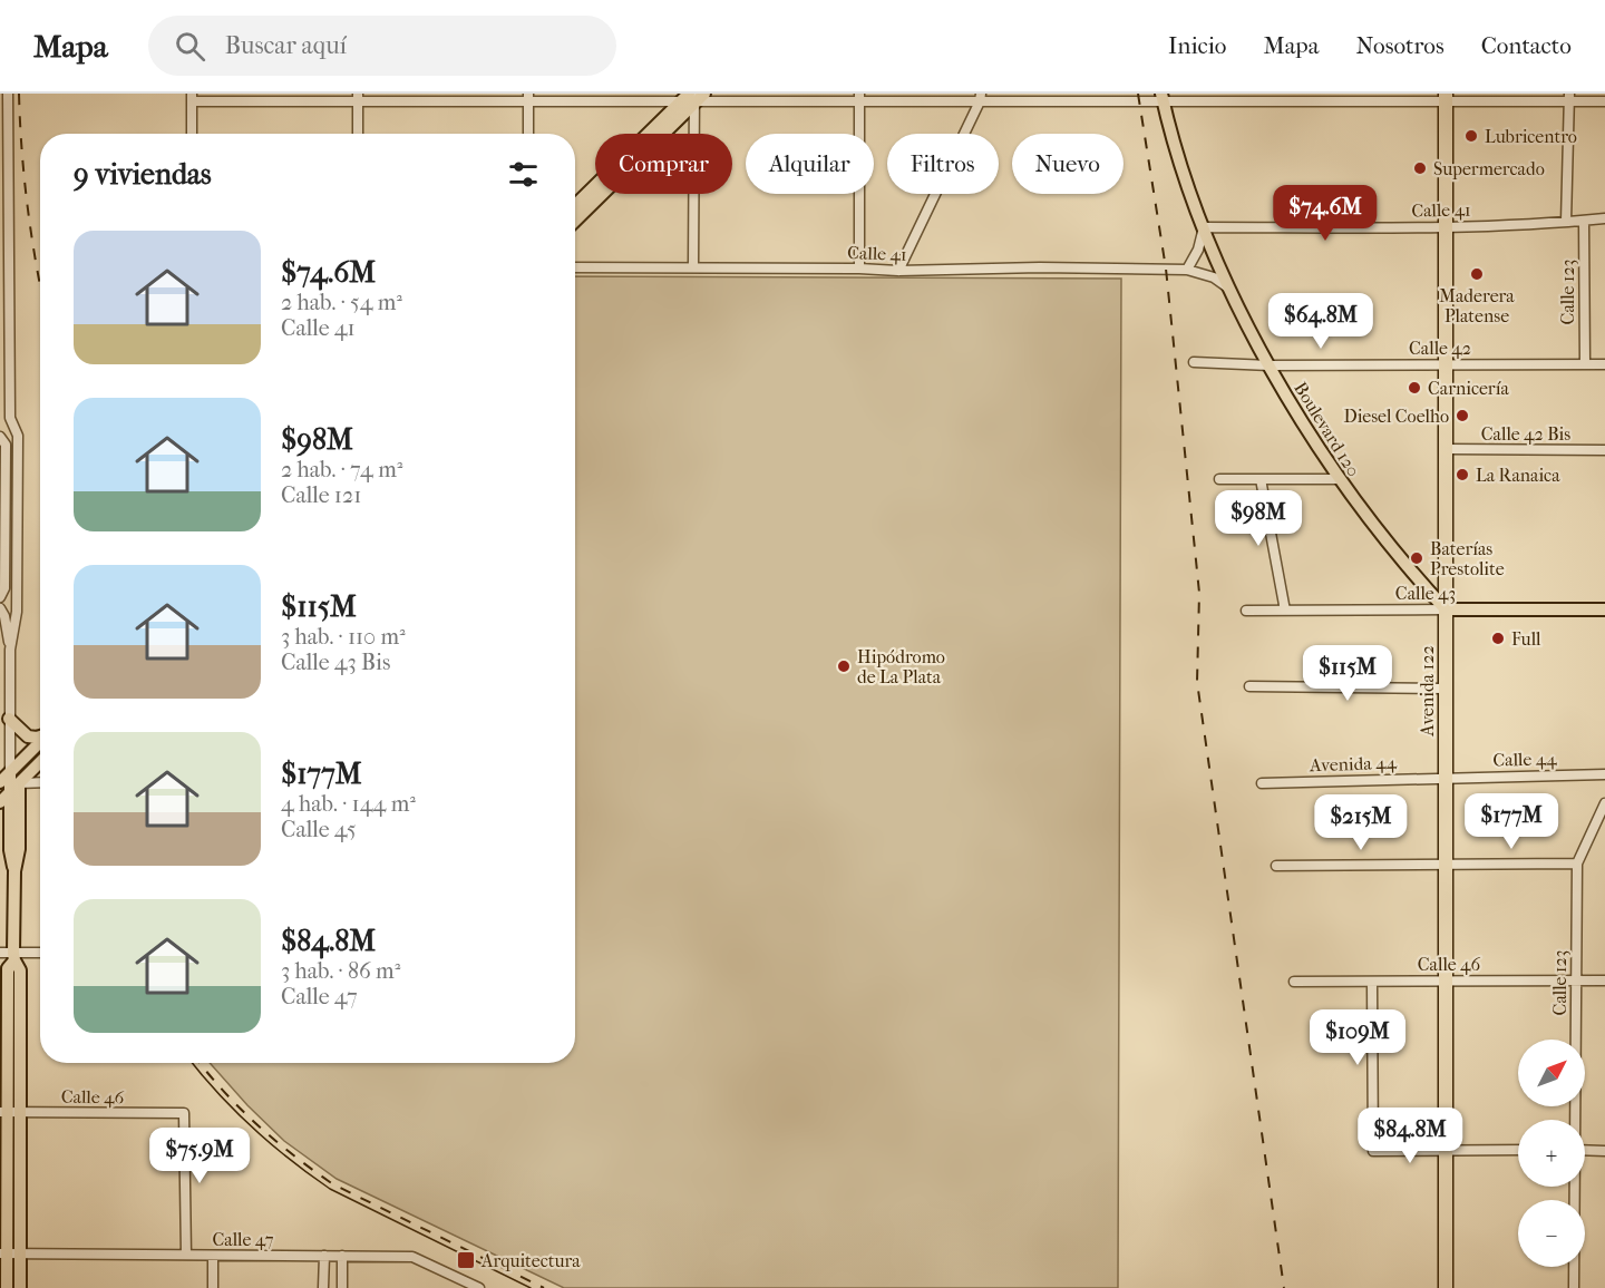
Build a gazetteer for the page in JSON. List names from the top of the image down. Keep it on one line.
{"streets":{"highway":["Avenida 122"],"main road":["Boulevard 120","Calle 43"],"street":["Calle 41","Calle 123","Calle 42","Calle 42 Bis","Calle 44","Avenida 44","Calle 46","Calle 47"]},"crossings":[["Calle 41","Calle 123"],["Calle 41","Boulevard 120"],["Calle 41","Avenida 122"],["Calle 123","Calle 42"],["Calle 123","Calle 46"],["Calle 42","Boulevard 120"],["Calle 42","Avenida 122"],["Boulevard 120","Calle 43"],["Boulevard 120","Avenida 122"],["Calle 42 Bis","Avenida 122"],["Calle 43","Avenida 122"],["Avenida 122","Calle 44"],["Avenida 122","Avenida 44"],["Avenida 122","Calle 46"],["Calle 44","Avenida 44"],["Calle 46","Calle 47"]],"places":{"other":["Lubricentro","Supermercado","Maderera Platense","Carnicería","Diesel Coelho","La Ranaica","Baterías Prestolite","Full","Hipódromo de La Plata"],"transit":["Arquitectura"]},"north":"top right","page":{"header":"Mapa","search":"Buscar aquí","nav":["Inicio","Mapa","Nosotros","Contacto"],"chip":["Comprar","Alquilar","Filtros","Nuevo"],"heading":"9 viviendas","price":["$74.6M","$64.8M","$98M","$115M","$177M","$215M","$109M","$84.8M","$75.9M"],"list":[{"name":"$74.6M","note":"2 hab. · 54 m² · Calle 41"},{"name":"$98M","note":"2 hab. · 74 m² · Calle 121"},{"name":"$115M","note":"3 hab. · 110 m² · Calle 43 Bis"},{"name":"$177M","note":"4 hab. · 144 m² · Calle 45"},{"name":"$84.8M","note":"3 hab. · 86 m² · Calle 47"}],"map_buttons":["+","−"]}}
